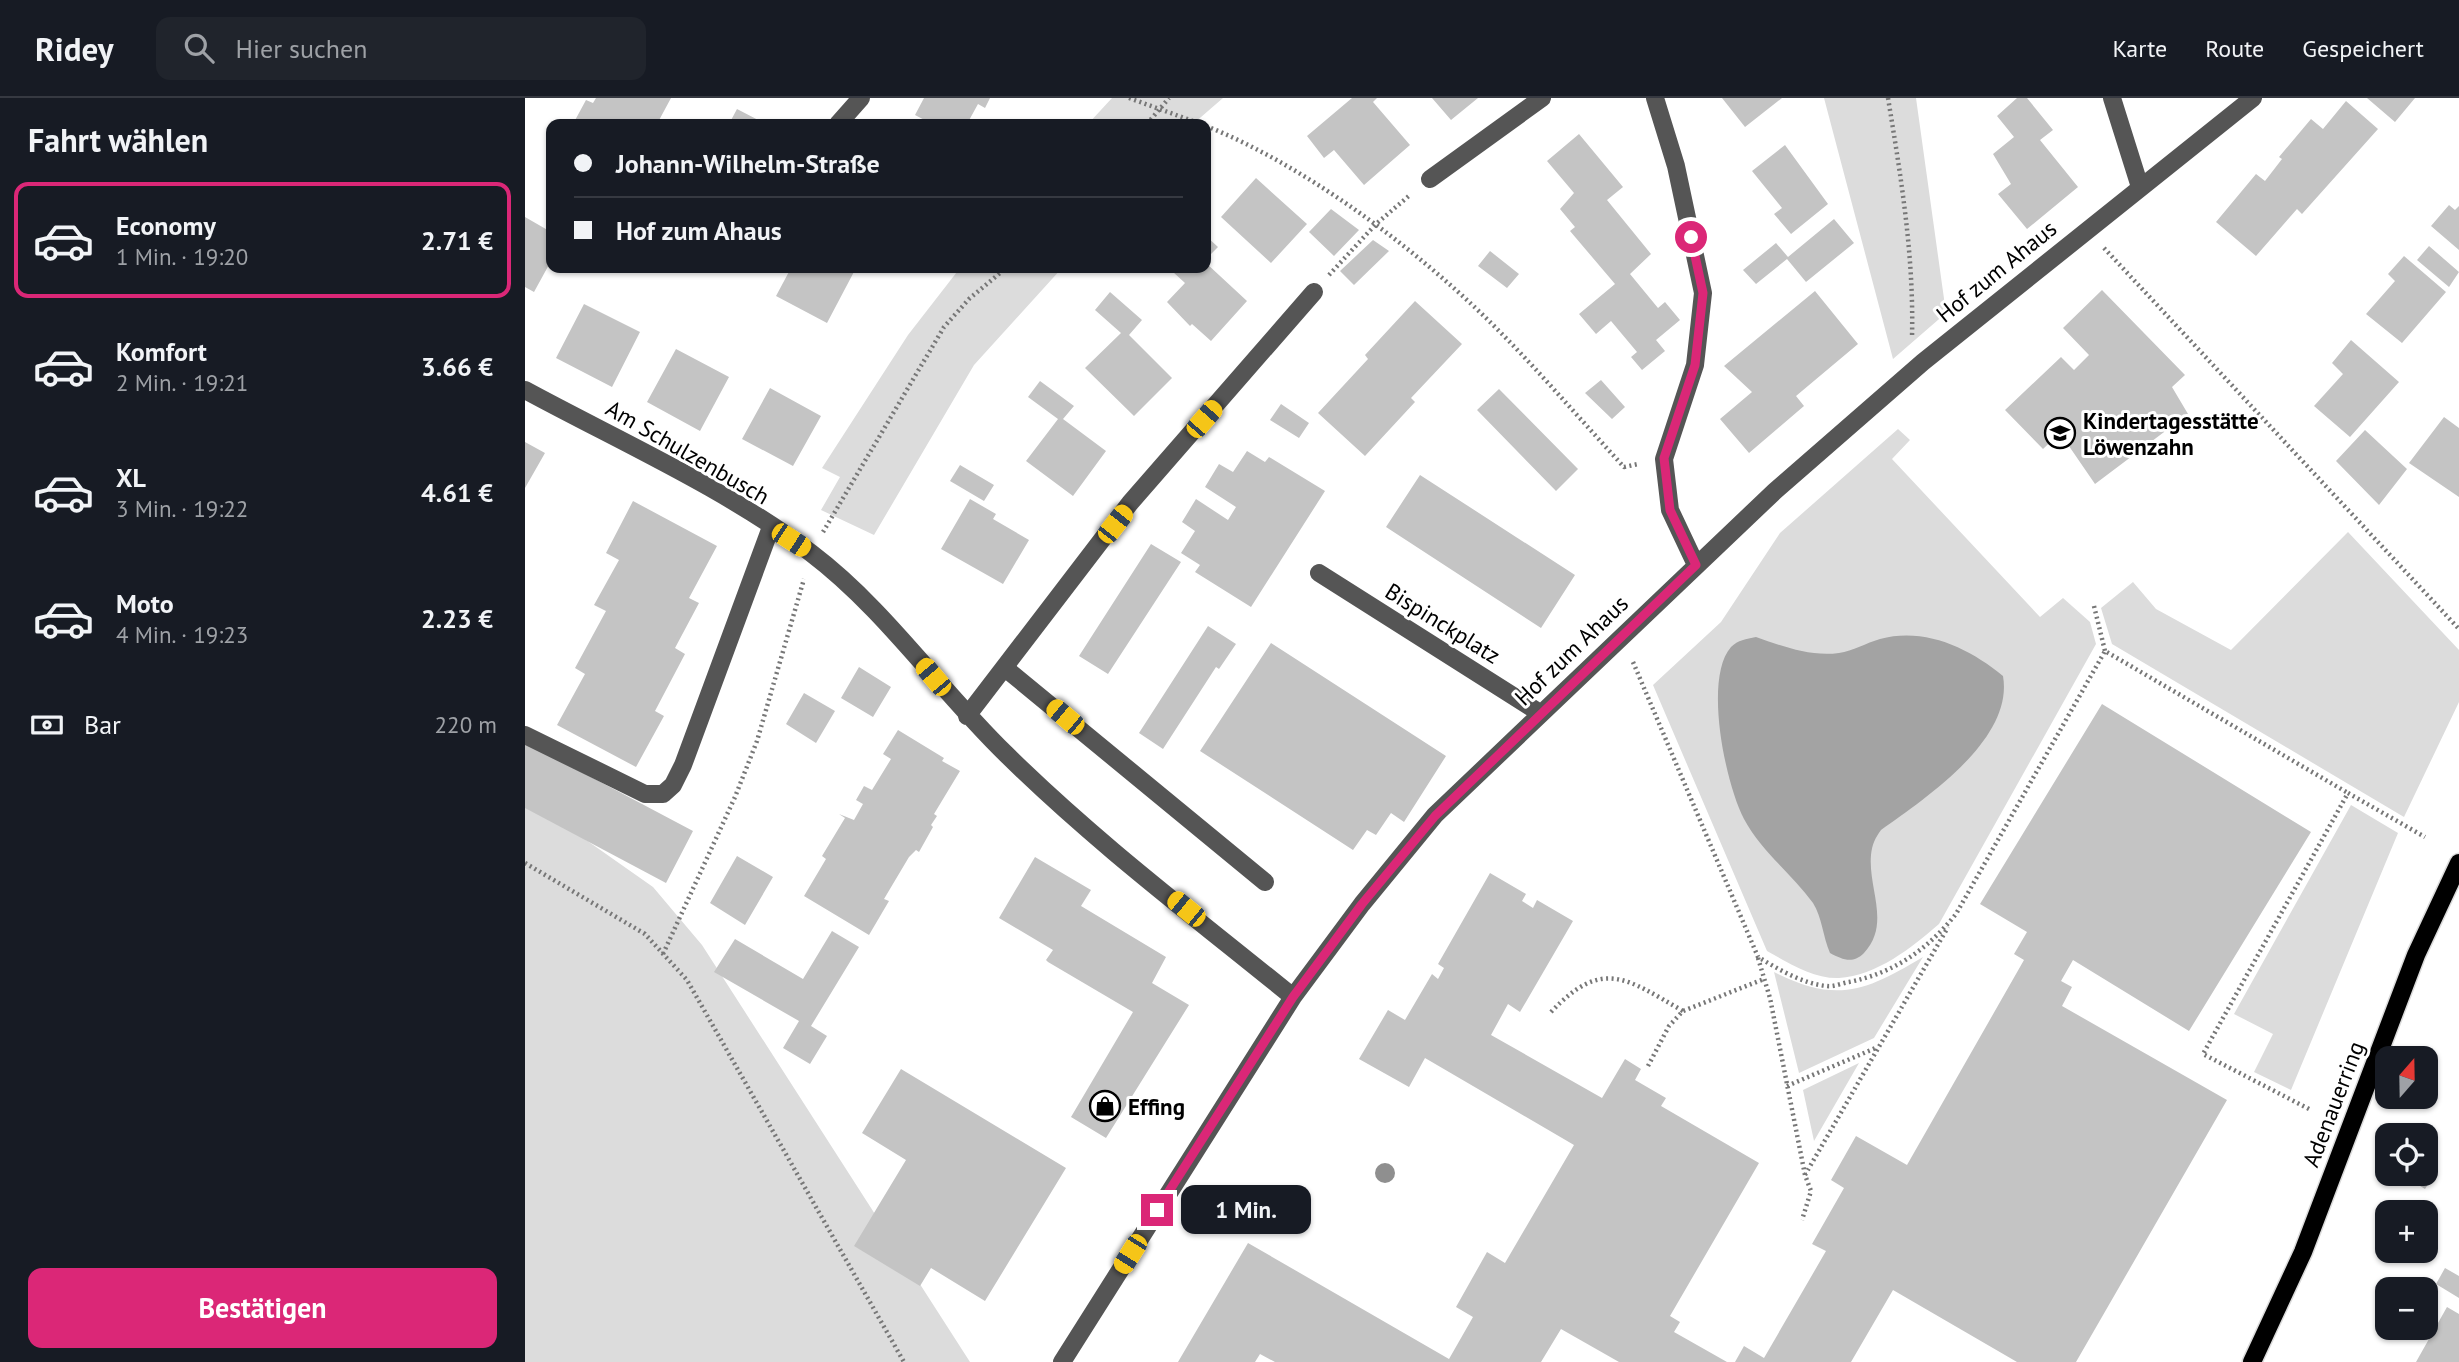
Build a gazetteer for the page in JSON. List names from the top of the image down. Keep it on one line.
{"streets":{"main road":["Adenauerring"],"street":["Hof zum Ahaus","Am Schulzenbusch","Bispinckplatz"]},"crossings":[["Hof zum Ahaus","Am Schulzenbusch"],["Hof zum Ahaus","Bispinckplatz"]],"places":{"school or university":["Kindertagesstätte Löwenzahn"],"shop":["Effing"]},"north":"top","page":{"header":"Ridey","search":"Hier suchen","nav":["Karte","Route","Gespeichert"],"heading":"Fahrt wählen","banner":["Johann-Wilhelm-Straße","Hof zum Ahaus"],"list":[{"name":"Economy","note":"1 Min. · 19:20","value":"2.71 €"},{"name":"Komfort","note":"2 Min. · 19:21","value":"3.66 €"},{"name":"XL","note":"3 Min. · 19:22","value":"4.61 €"},{"name":"Moto","note":"4 Min. · 19:23","value":"2.23 €"}],"pay":["Bar","220 m"],"map_buttons":["+","−"],"bubble":"1 Min.","buttons":"Bestätigen"}}
